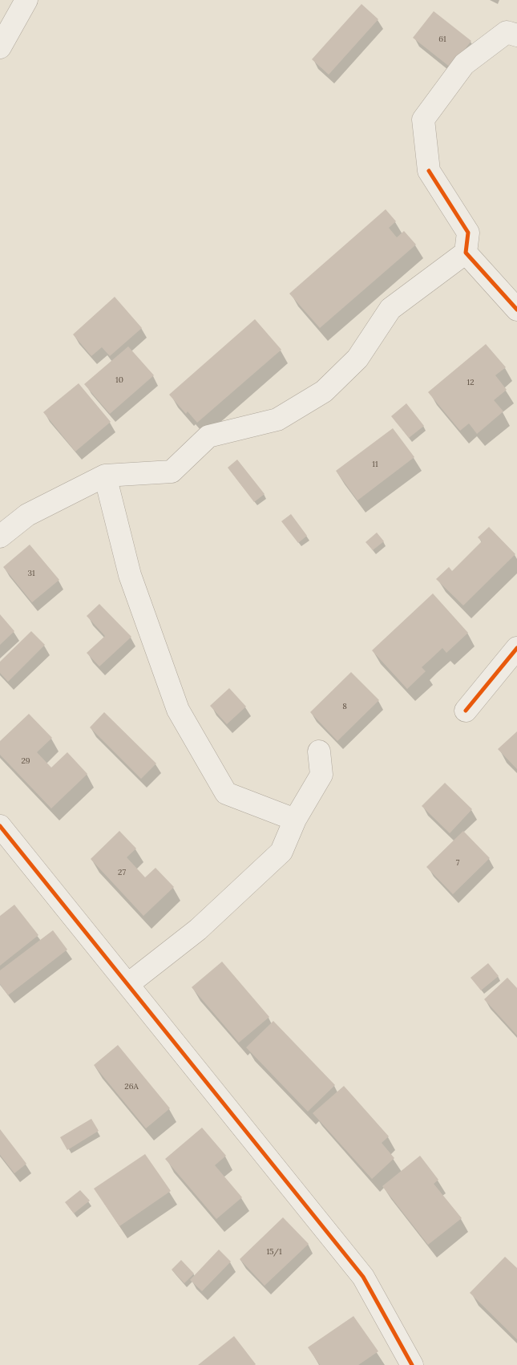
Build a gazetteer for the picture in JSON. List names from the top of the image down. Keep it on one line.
{"house_numbers":["61","10","12","11","31","8","29","7","27","26А","15/1"]}
